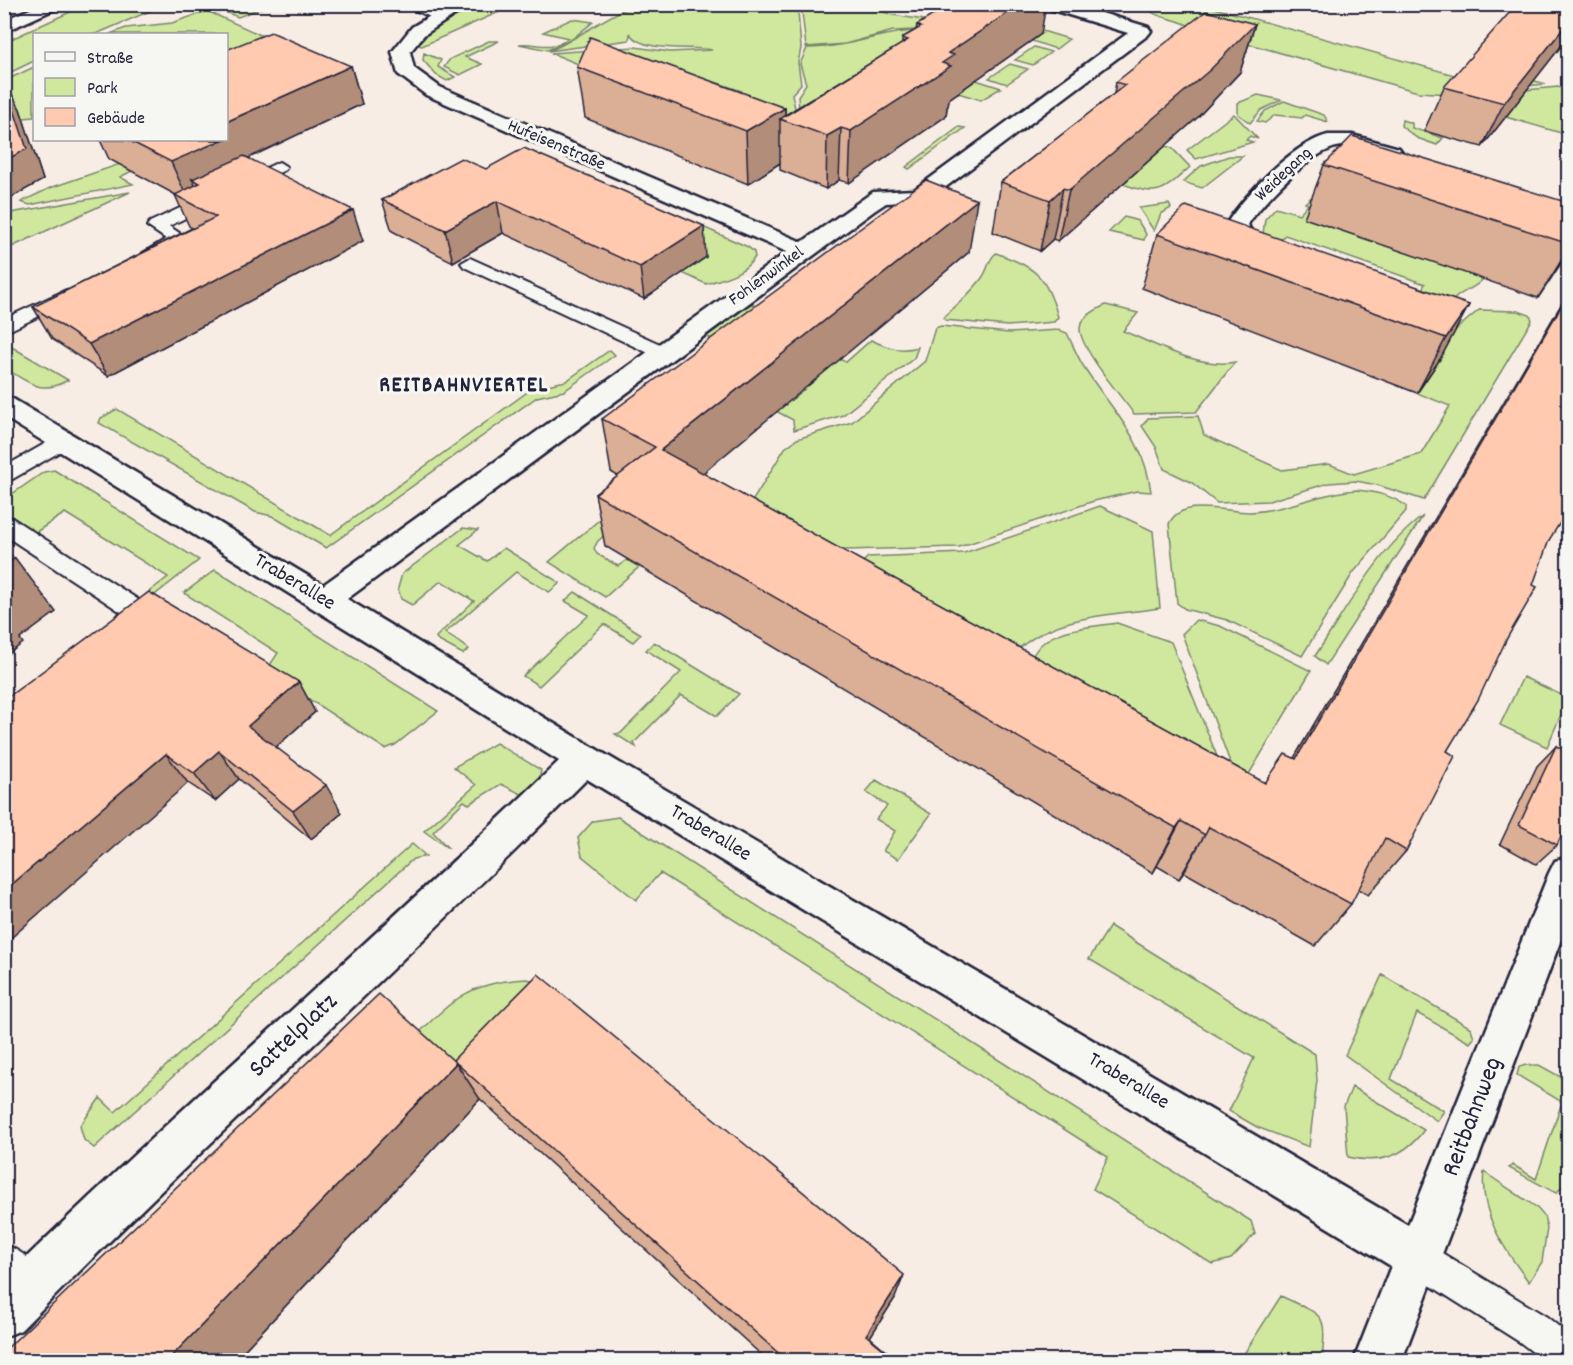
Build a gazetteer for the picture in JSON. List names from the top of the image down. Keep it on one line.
{"streets":{"street":["Hufeisenstraße","Weidegang","Fohlenwinkel","Traberallee","Sattelplatz","Reitbahnweg"]},"crossings":[["Hufeisenstraße","Fohlenwinkel"],["Fohlenwinkel","Traberallee"],["Traberallee","Sattelplatz"],["Traberallee","Reitbahnweg"]],"districts":["REITBAHNVIERTEL"],"legend":["Straße","Park","Gebäude"]}
